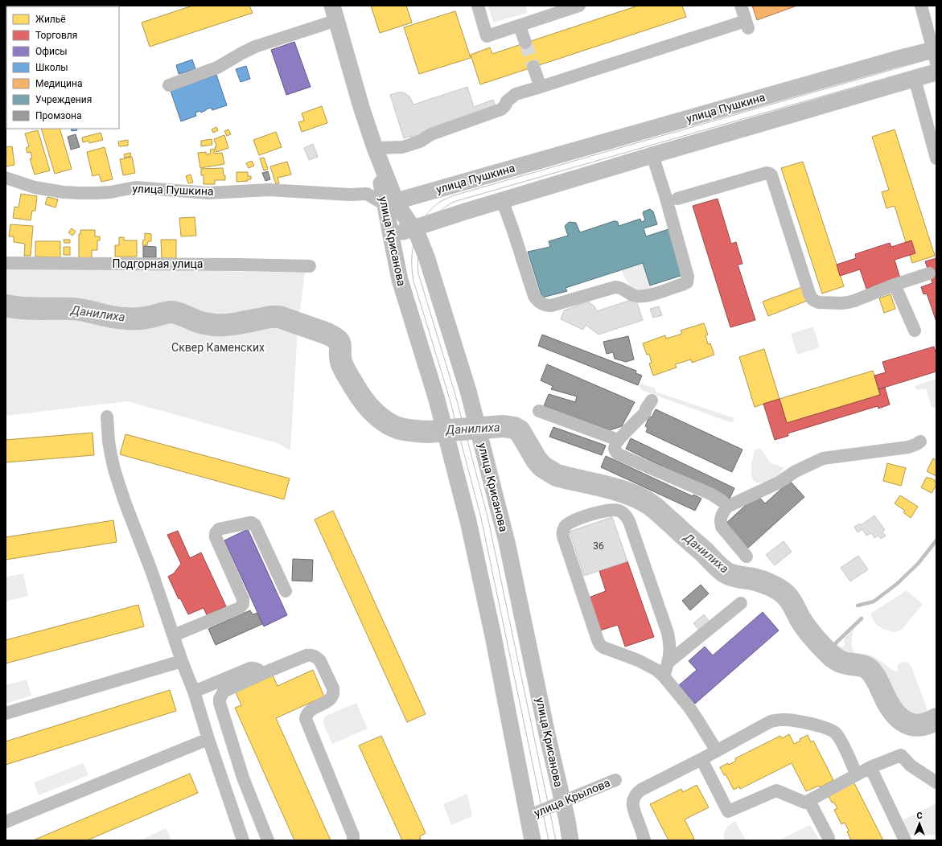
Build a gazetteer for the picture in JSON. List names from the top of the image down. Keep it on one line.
{"streets":{"main road":["улица Пушкина","улица Крисанова"],"street":["Подгорная улица","улица Крылова"]},"crossings":[["улица Пушкина","улица Крисанова"],["улица Крисанова","улица Крылова"]],"water":["Данилиха"],"parks":["Сквер Каменских"],"house_numbers":["36"],"legend":["Жильё","Торговля","Офисы","Школы","Медицина","Учреждения","Промзона"],"north":"top"}
